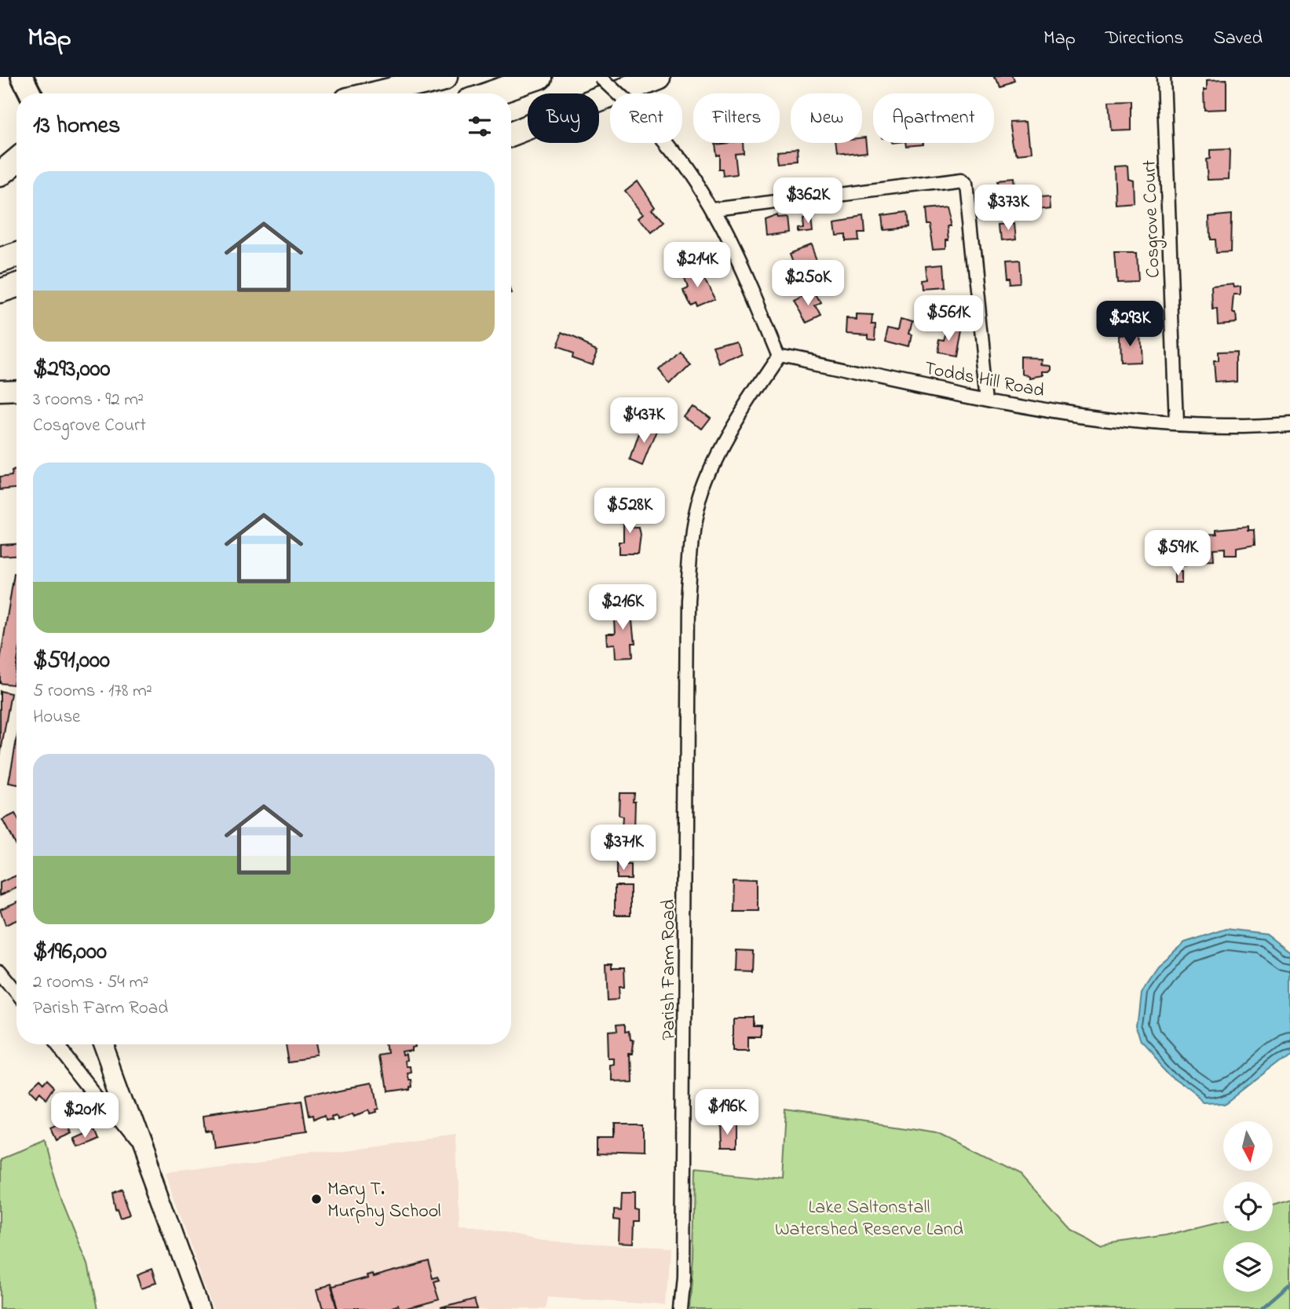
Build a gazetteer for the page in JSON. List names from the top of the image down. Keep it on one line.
{"streets":{"street":["Cosgrove Court","Todds Hill Road","Parish Farm Road"]},"crossings":[["Cosgrove Court","Todds Hill Road"],["Todds Hill Road","Parish Farm Road"]],"parks":["Lake Saltonstall Watershed Reserve Land"],"places":["Mary T. Murphy School"],"north":"bottom","page":{"header":"Map","nav":["Map","Directions","Saved"],"chip":["Buy","Rent","Filters","New","Apartment"],"heading":"13 homes","list":[{"name":"$293,000","note":"3 rooms · 92 m² · Cosgrove Court"},{"name":"$591,000","note":"5 rooms · 178 m² · House"},{"name":"$196,000","note":"2 rooms · 54 m² · Parish Farm Road"}],"price":["$362K","$373K","$214K","$250K","$561K","$293K","$437K","$528K","$591K","$216K","$371K","$196K","$201K"]}}
